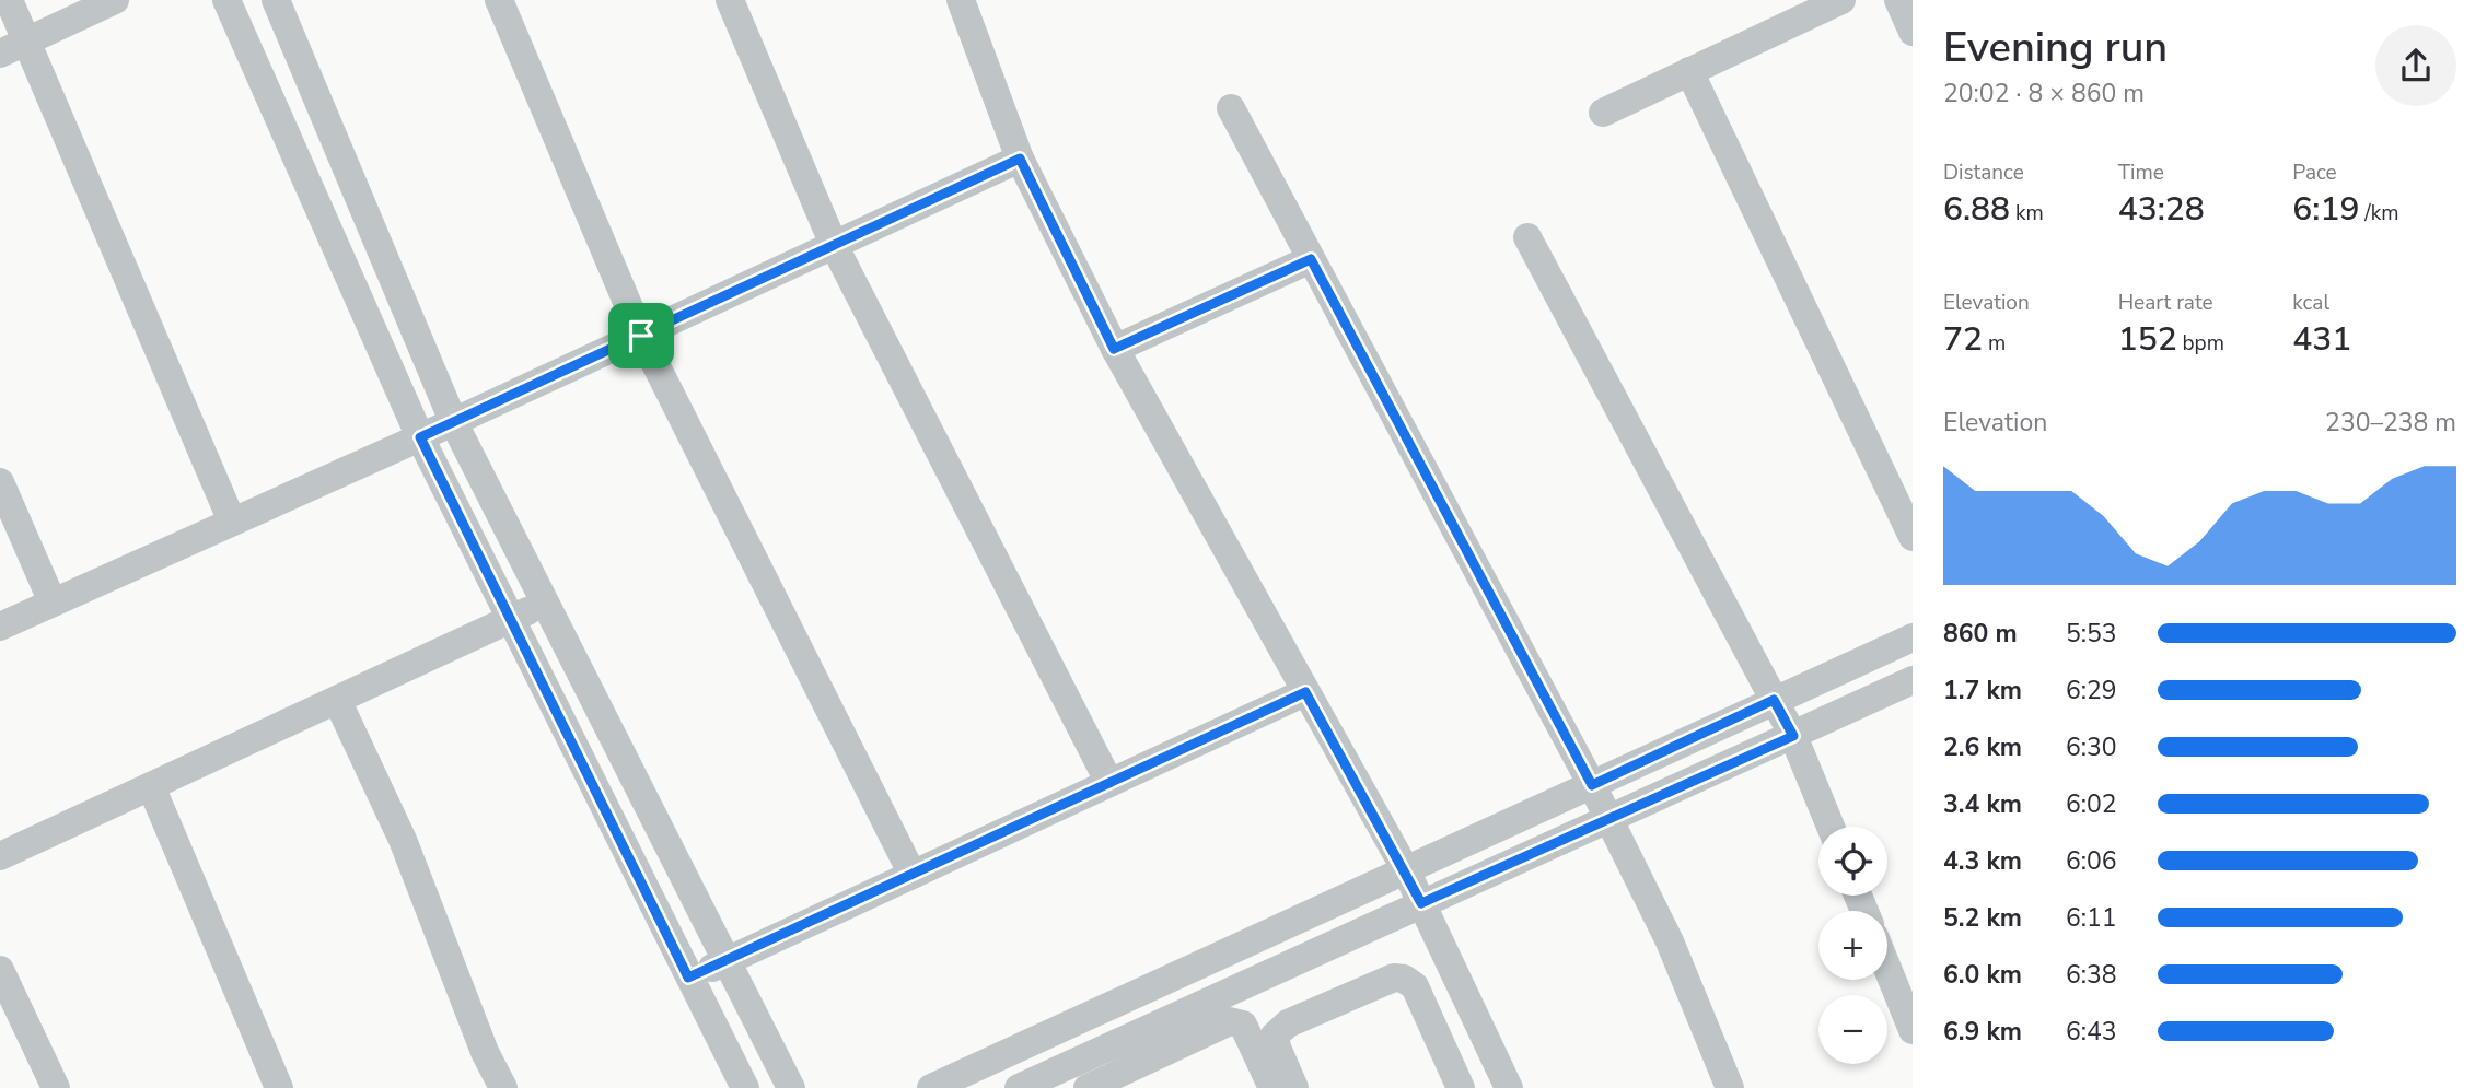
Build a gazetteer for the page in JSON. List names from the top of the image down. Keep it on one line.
{"page":{"heading":["Evening run","20:02 · 8 × 860 m"],"stats":[["Distance","6.88 km"],["Time","43:28"],["Pace","6:19 /km"],["Elevation","72 m"],["Heart rate","152 bpm"],["kcal","431"]],"chart":["Elevation","230–238 m"],"list":[{"name":"860 m","note":"5:53"},{"name":"1.7 km","note":"6:29"},{"name":"2.6 km","note":"6:30"},{"name":"3.4 km","note":"6:02"},{"name":"4.3 km","note":"6:06"},{"name":"5.2 km","note":"6:11"},{"name":"6.0 km","note":"6:38"},{"name":"6.9 km","note":"6:43"}],"map_buttons":["+","−"]}}
